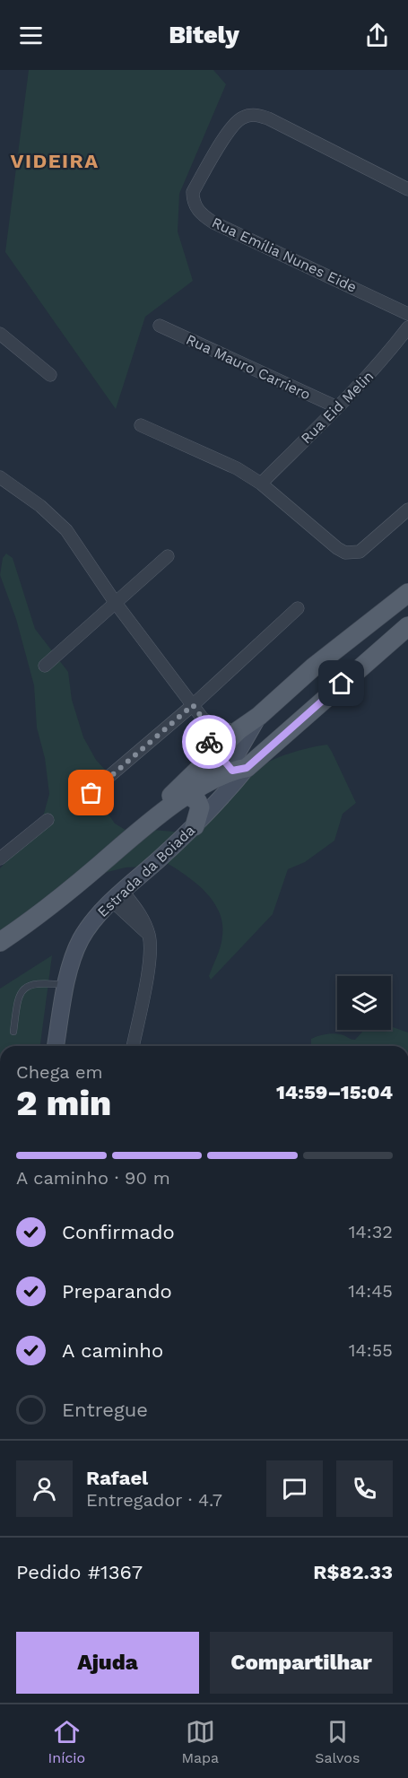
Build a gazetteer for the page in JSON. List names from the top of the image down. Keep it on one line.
{"streets":{"main road":["Estrada da Boiada"],"street":["Rua Emília Nunes Eide","Rua Mauro Carriero","Rua Eid Melin"]},"crossings":[["Rua Mauro Carriero","Rua Eid Melin"]],"districts":["VIDEIRA"],"page":{"header":"Bitely","heading":["2 min","Chega em","14:59–15:04"],"panel":["Rafael","Entregador · 4.7","Pedido #1367","R$82.33"],"bar":"A caminho · 90 m","list":[["Confirmado","14:32"],["Preparando","14:45"],["A caminho","14:55"],"Entregue"],"buttons":["Ajuda","Compartilhar"],"tabs":["Início","Mapa","Salvos"]}}
